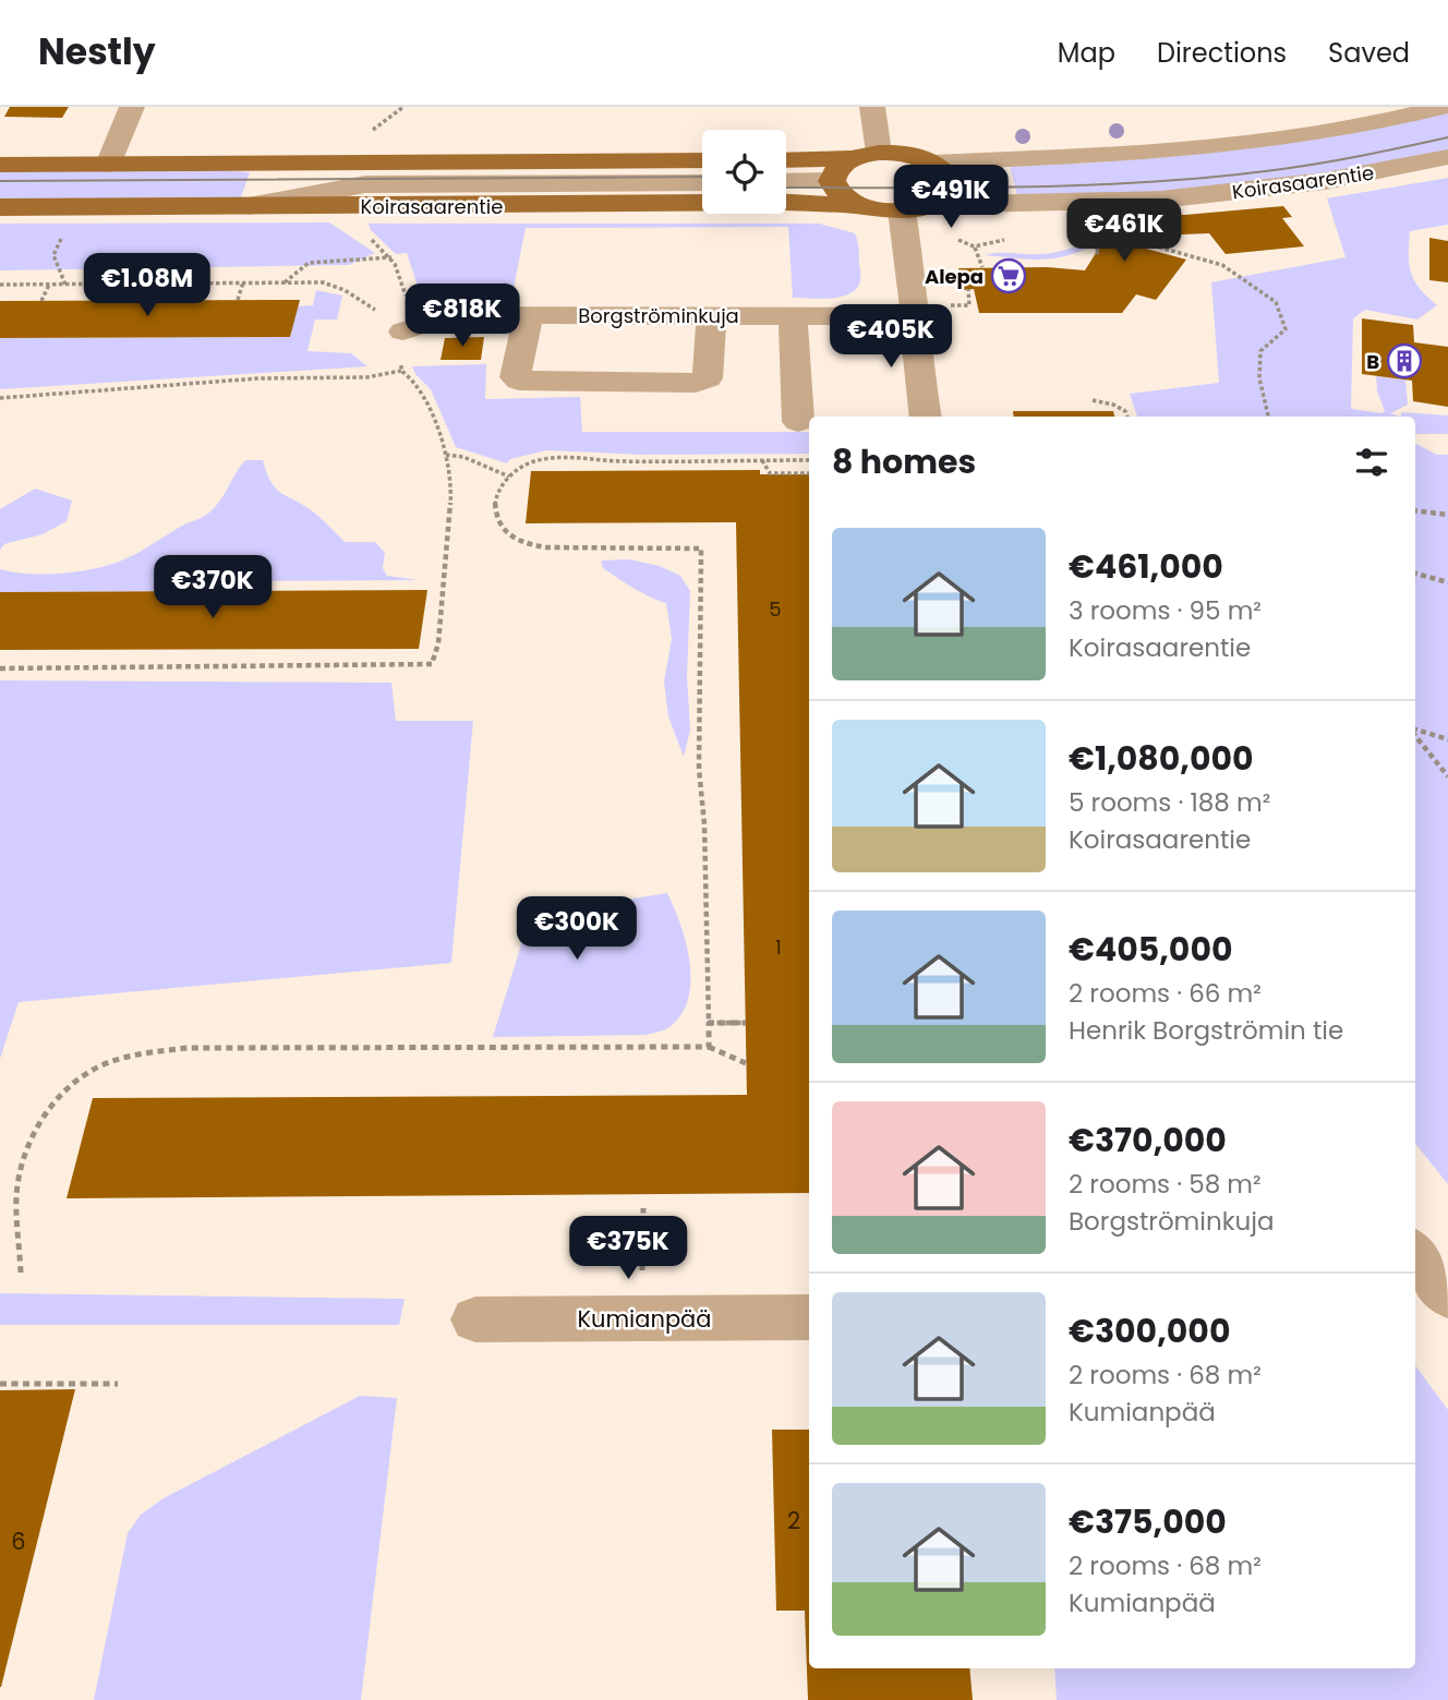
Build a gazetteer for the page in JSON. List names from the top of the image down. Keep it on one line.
{"streets":{"main road":["Koirasaarentie"],"street":["Borgströminkuja","Kumianpää"]},"places":{"supermarket":["Alepa"],"building":["B"]},"house_numbers":["5","1","2","6"],"page":{"header":"Nestly","nav":["Map","Directions","Saved"],"price":["€491K","€461K","€1.08M","€818K","€405K","€370K","€300K","€375K"],"heading":"8 homes","list":[{"name":"€461,000","note":"3 rooms · 95 m² · Koirasaarentie"},{"name":"€1,080,000","note":"5 rooms · 188 m² · Koirasaarentie"},{"name":"€405,000","note":"2 rooms · 66 m² · Henrik Borgströmin tie"},{"name":"€370,000","note":"2 rooms · 58 m² · Borgströminkuja"},{"name":"€300,000","note":"2 rooms · 68 m² · Kumianpää"},{"name":"€375,000","note":"2 rooms · 68 m² · Kumianpää"}]}}
